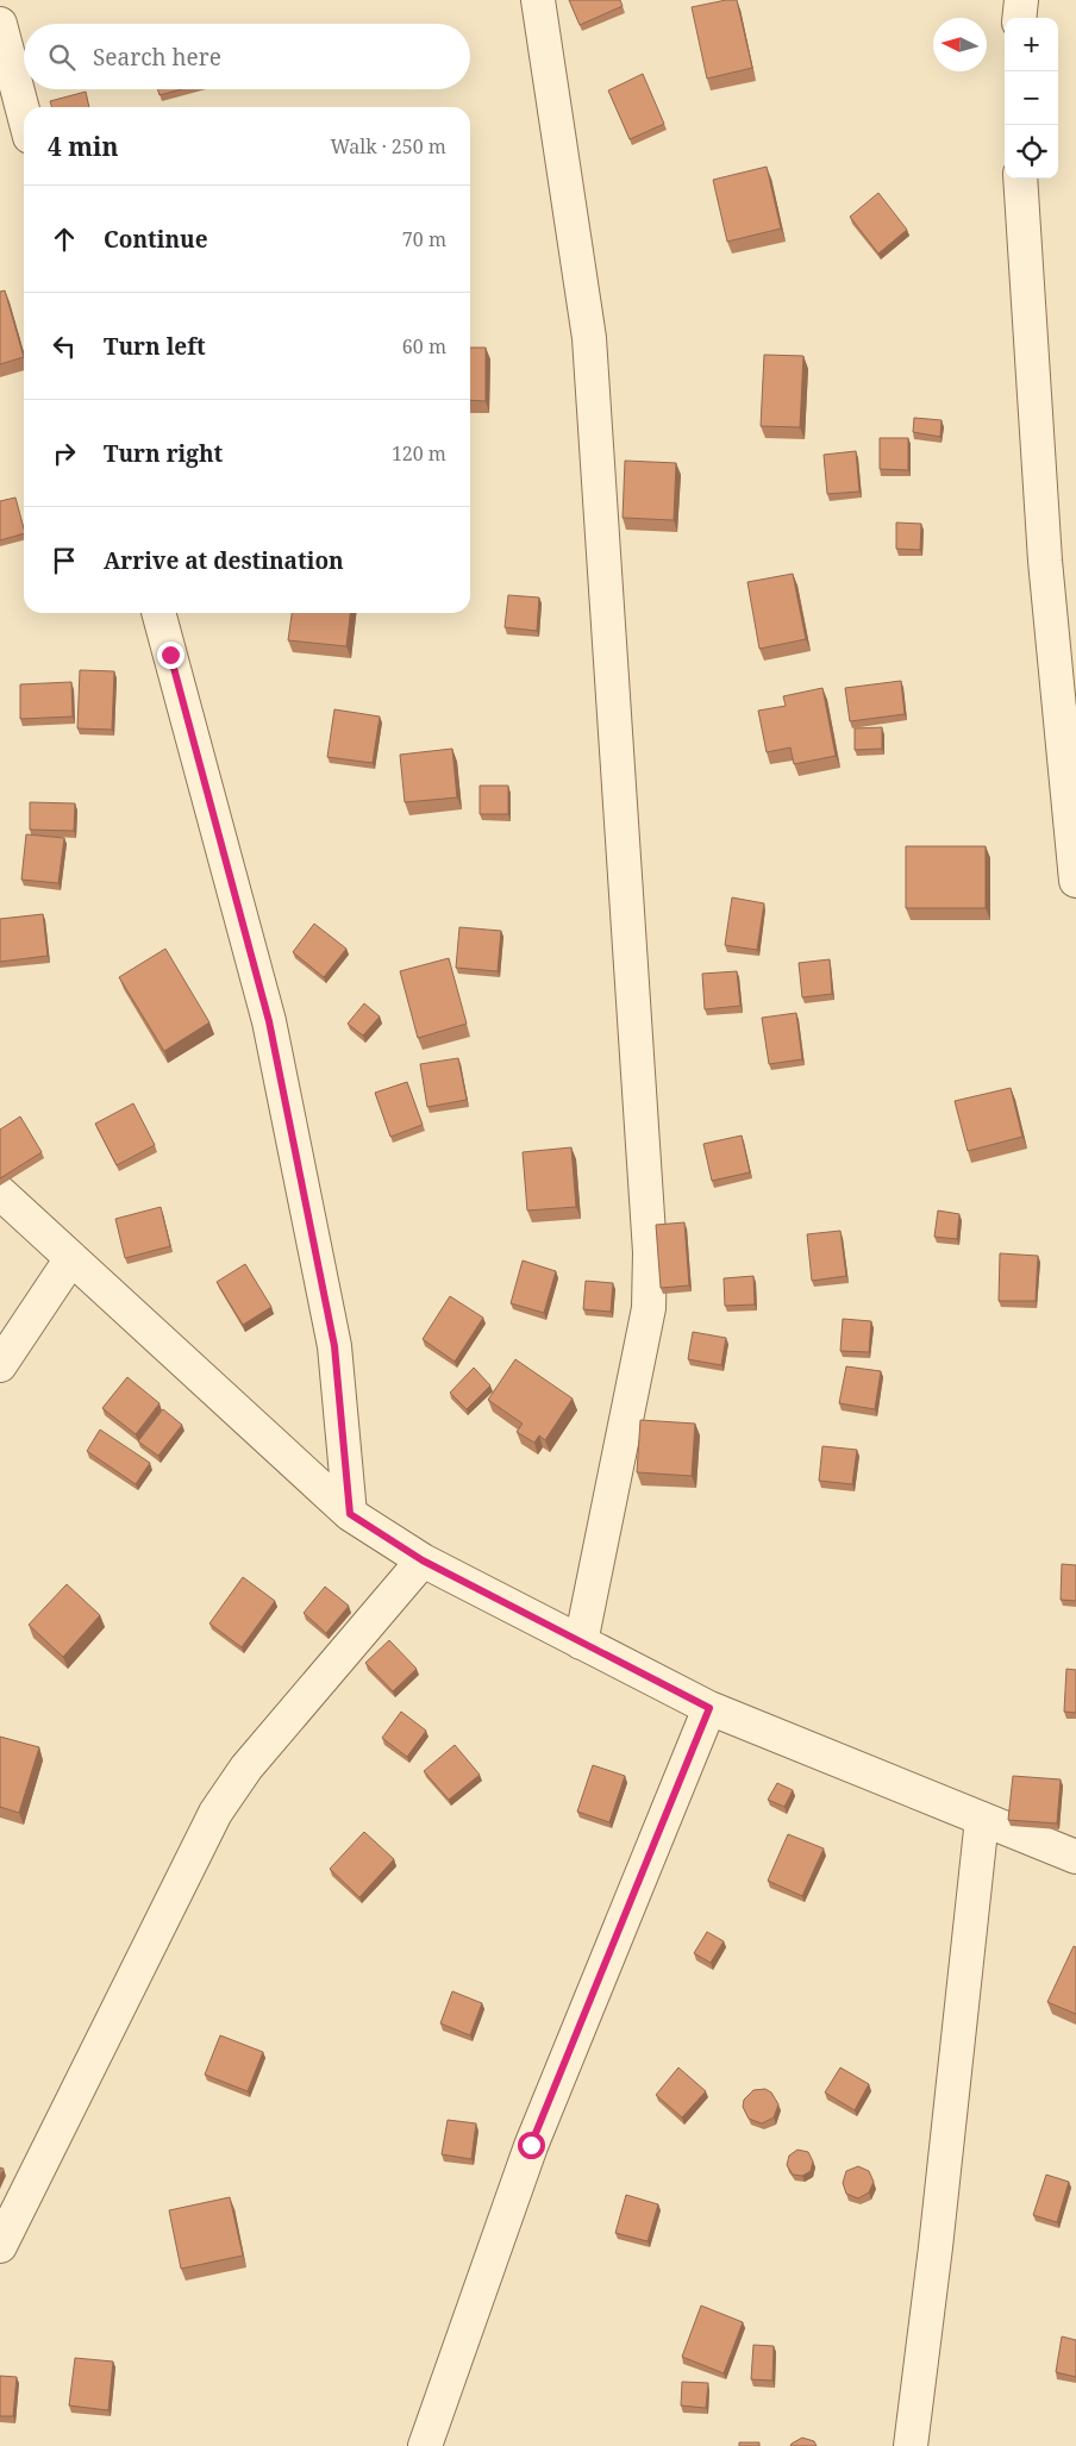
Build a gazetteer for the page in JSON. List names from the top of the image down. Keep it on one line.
{"north":"left","page":{"map_buttons":["+","−"],"search":"Search here","heading":["4 min","Walk · 250 m"],"list":[["Continue","70 m"],["Turn left","60 m"],["Turn right","120 m"],"Arrive at destination"]}}
